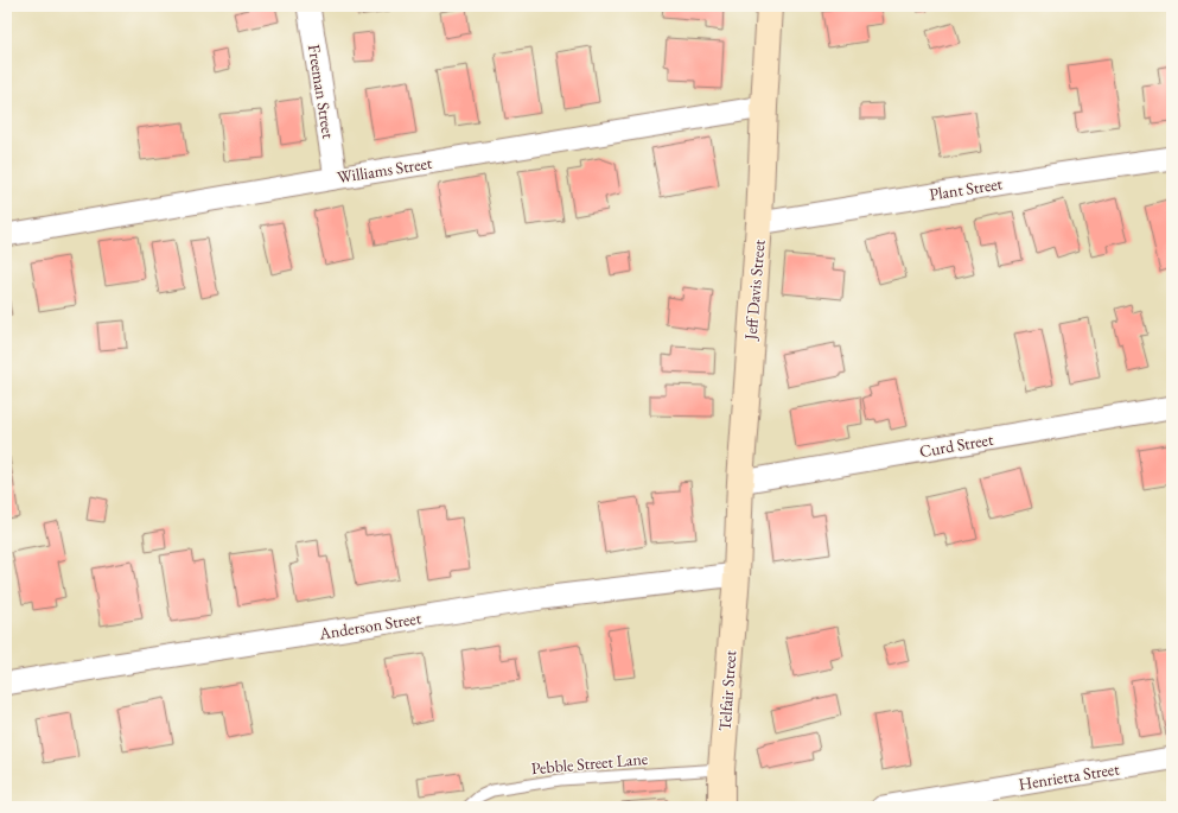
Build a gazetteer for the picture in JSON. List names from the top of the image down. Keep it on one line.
{"streets":{"street":["Freeman Street","Williams Street","Plant Street","Jeff Davis Street","Curd Street","Anderson Street","Telfair Street","Henrietta Street"],"lane":["Pebble Street Lane"]},"crossings":[["Freeman Street","Williams Street"],["Williams Street","Jeff Davis Street"],["Plant Street","Jeff Davis Street"],["Jeff Davis Street","Curd Street"],["Jeff Davis Street","Anderson Street"],["Jeff Davis Street","Telfair Street"],["Anderson Street","Telfair Street"],["Telfair Street","Pebble Street Lane"]]}
